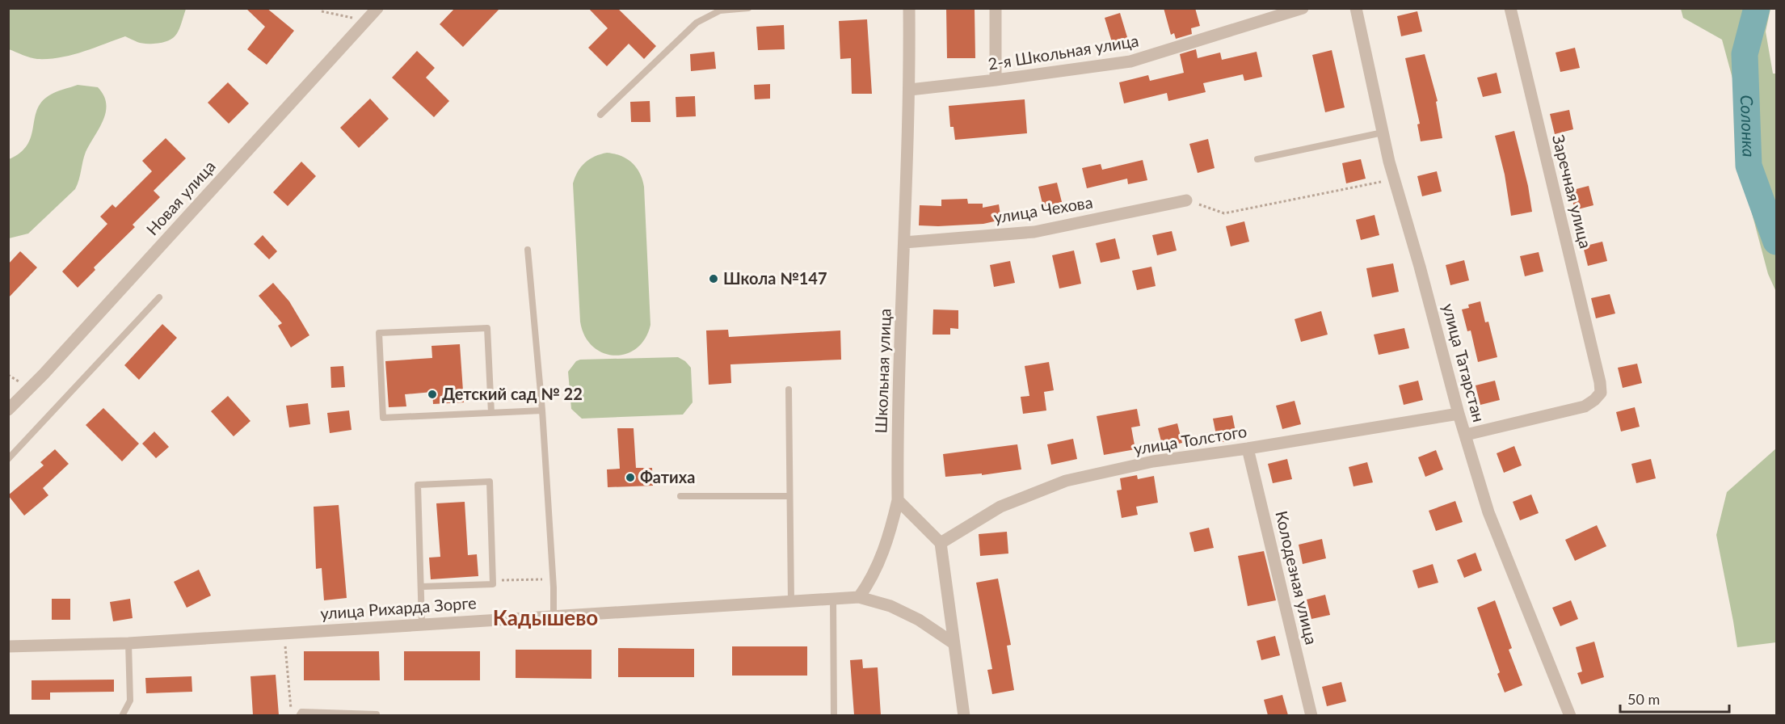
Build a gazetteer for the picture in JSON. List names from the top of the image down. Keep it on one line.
{"streets":{"street":["2-я Школьная улица","Заречная улица","Новая улица","улица Чехова","улица Татарстан","Школьная улица","улица Толстого","Колодезная улица","улица Рихарда Зорге"]},"crossings":[["2-я Школьная улица","Школьная улица"],["Заречная улица","улица Татарстан"],["улица Чехова","Школьная улица"],["улица Татарстан","улица Толстого"],["Школьная улица","улица Рихарда Зорге"],["улица Толстого","Колодезная улица"]],"districts":["Кадышево"],"water":["Солонка"],"places":["Школа №147","Детский сад № 22","Фатиха"],"scale_bar":"50 m"}
